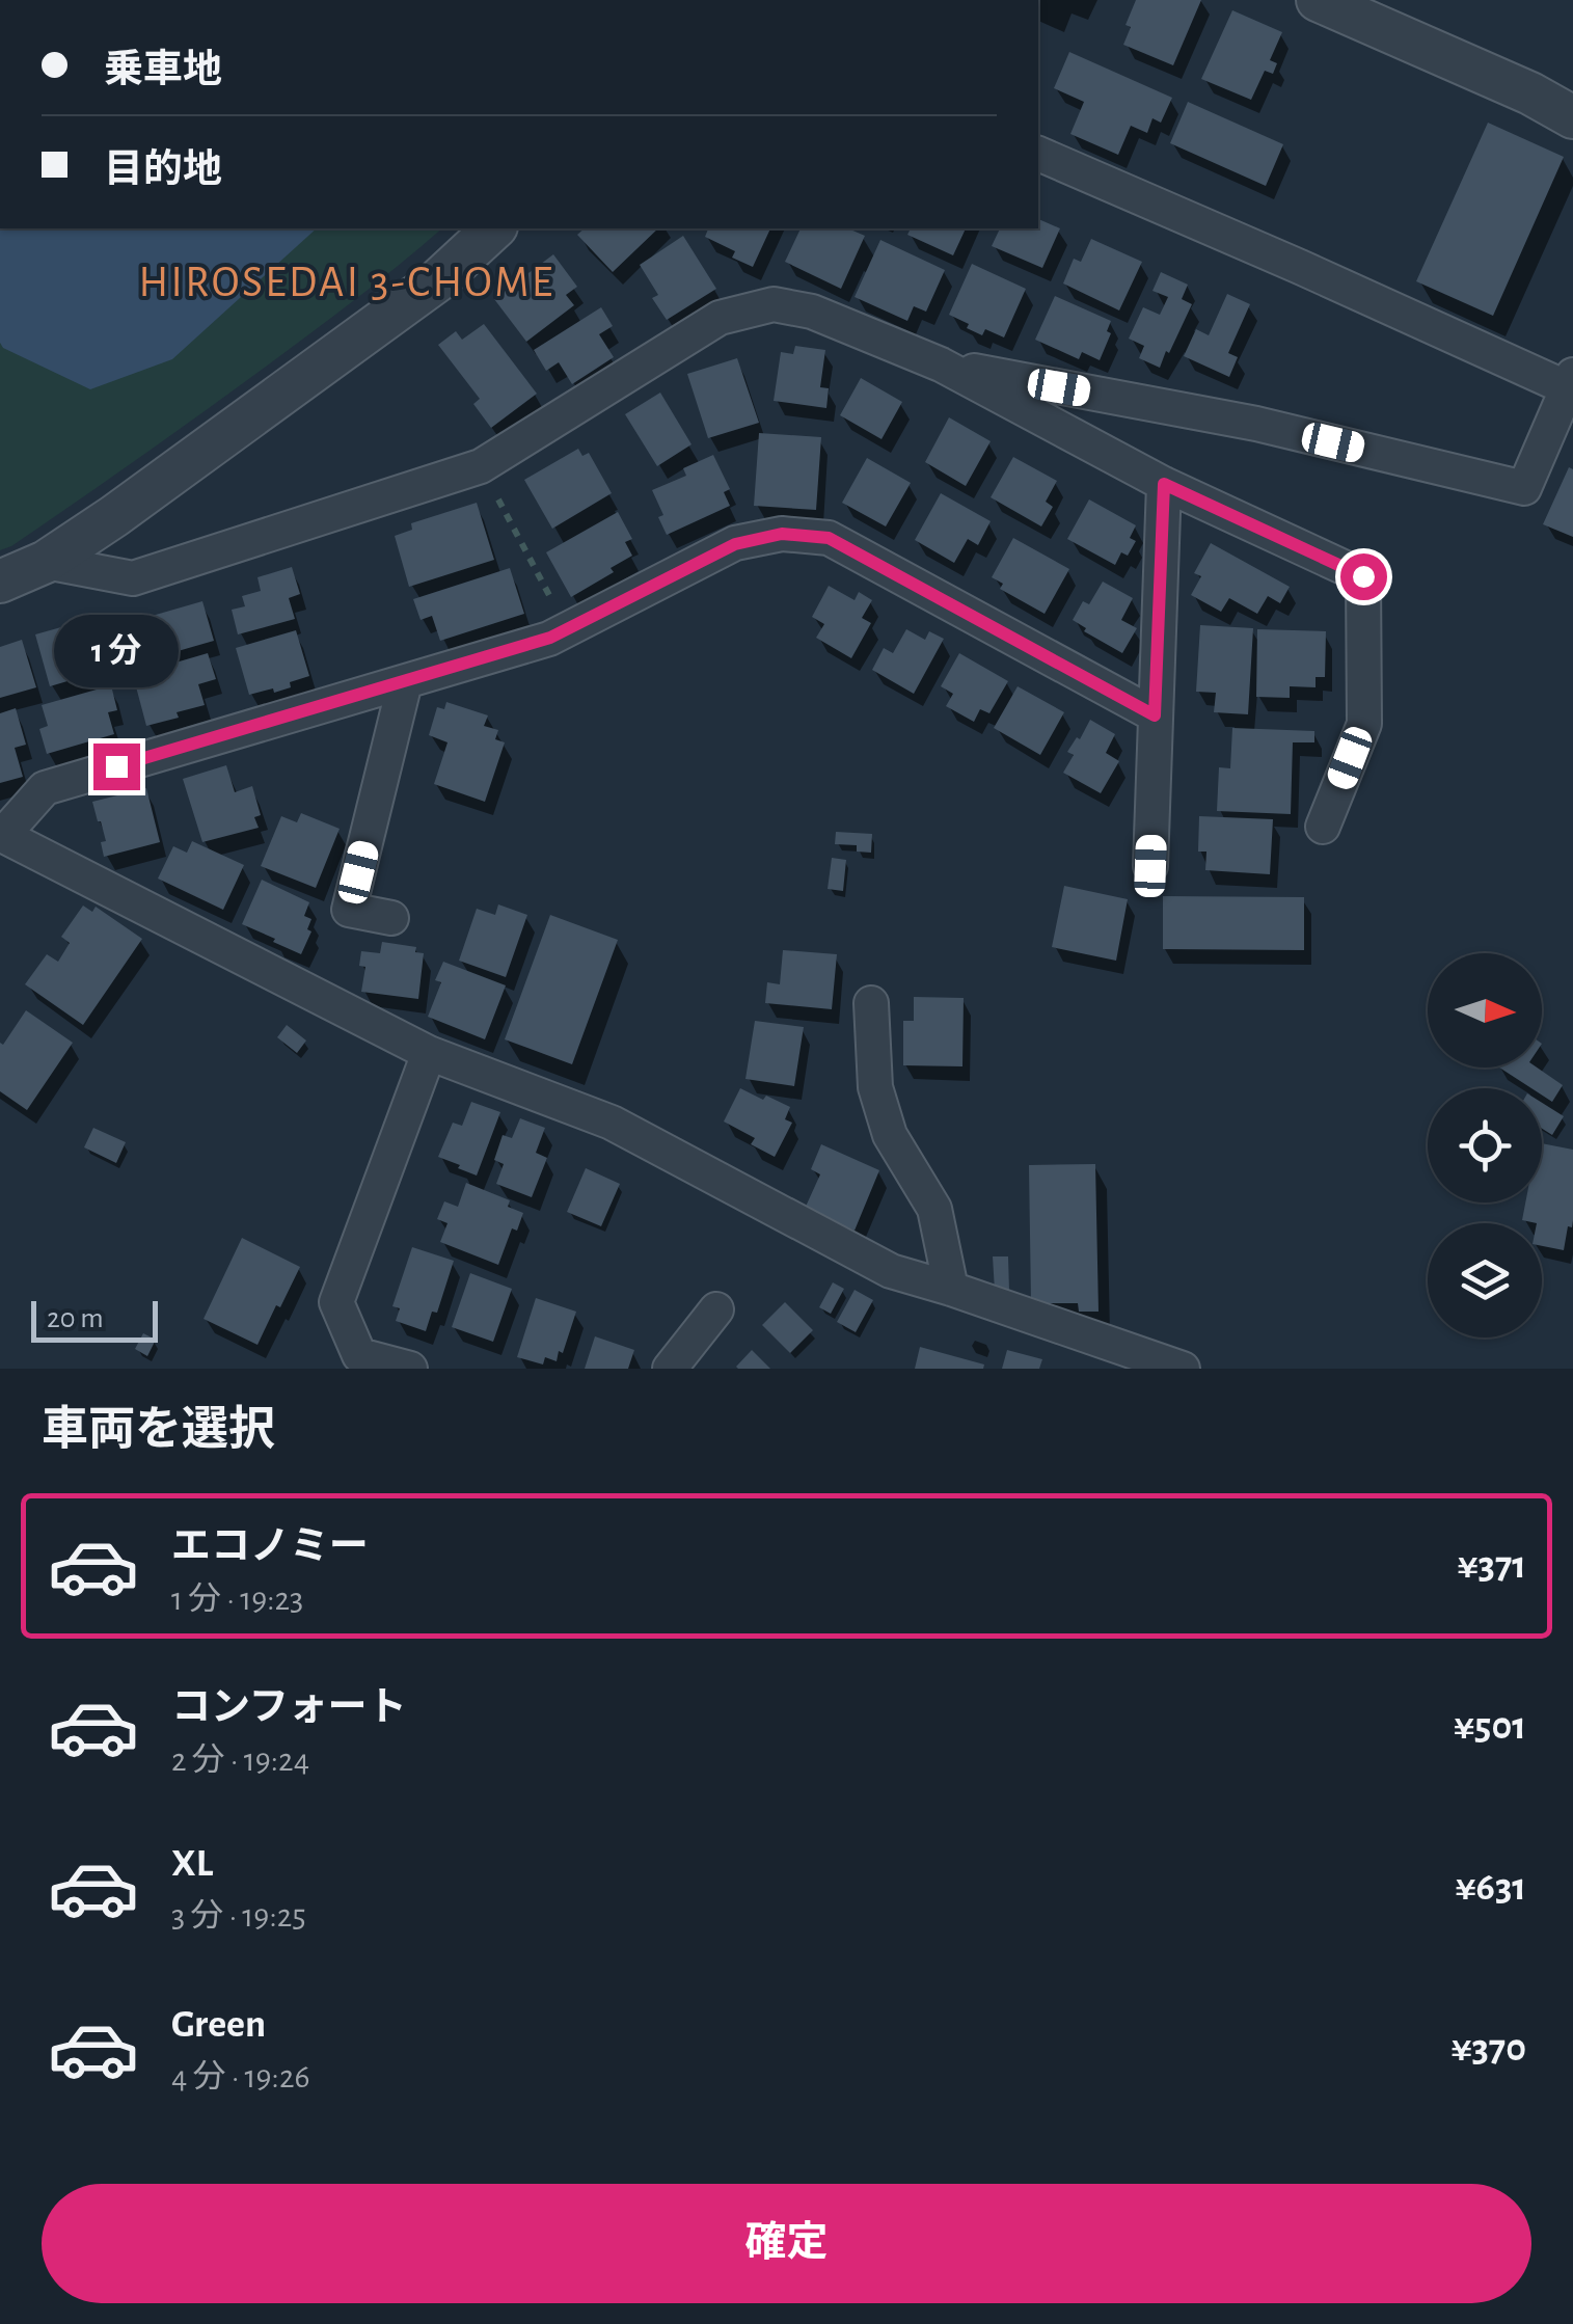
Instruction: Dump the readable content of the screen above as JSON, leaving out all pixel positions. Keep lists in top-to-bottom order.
{
  "districts": ["HIROSEDAI 3-CHOME"],
  "scale_bar": "20 m",
  "north": "right",
  "page": {
    "banner": ["乗車地", "目的地"],
    "bubble": "1 分",
    "scale": "20 m",
    "heading": "車両を選択",
    "list": [
      {
        "name": "エコノミー",
        "note": "1 分 · 19:23",
        "value": "¥371"
      },
      {
        "name": "コンフォート",
        "note": "2 分 · 19:24",
        "value": "¥501"
      },
      {
        "name": "XL",
        "note": "3 分 · 19:25",
        "value": "¥631"
      },
      {
        "name": "Green",
        "note": "4 分 · 19:26",
        "value": "¥370"
      }
    ],
    "buttons": "確定"
  }
}
